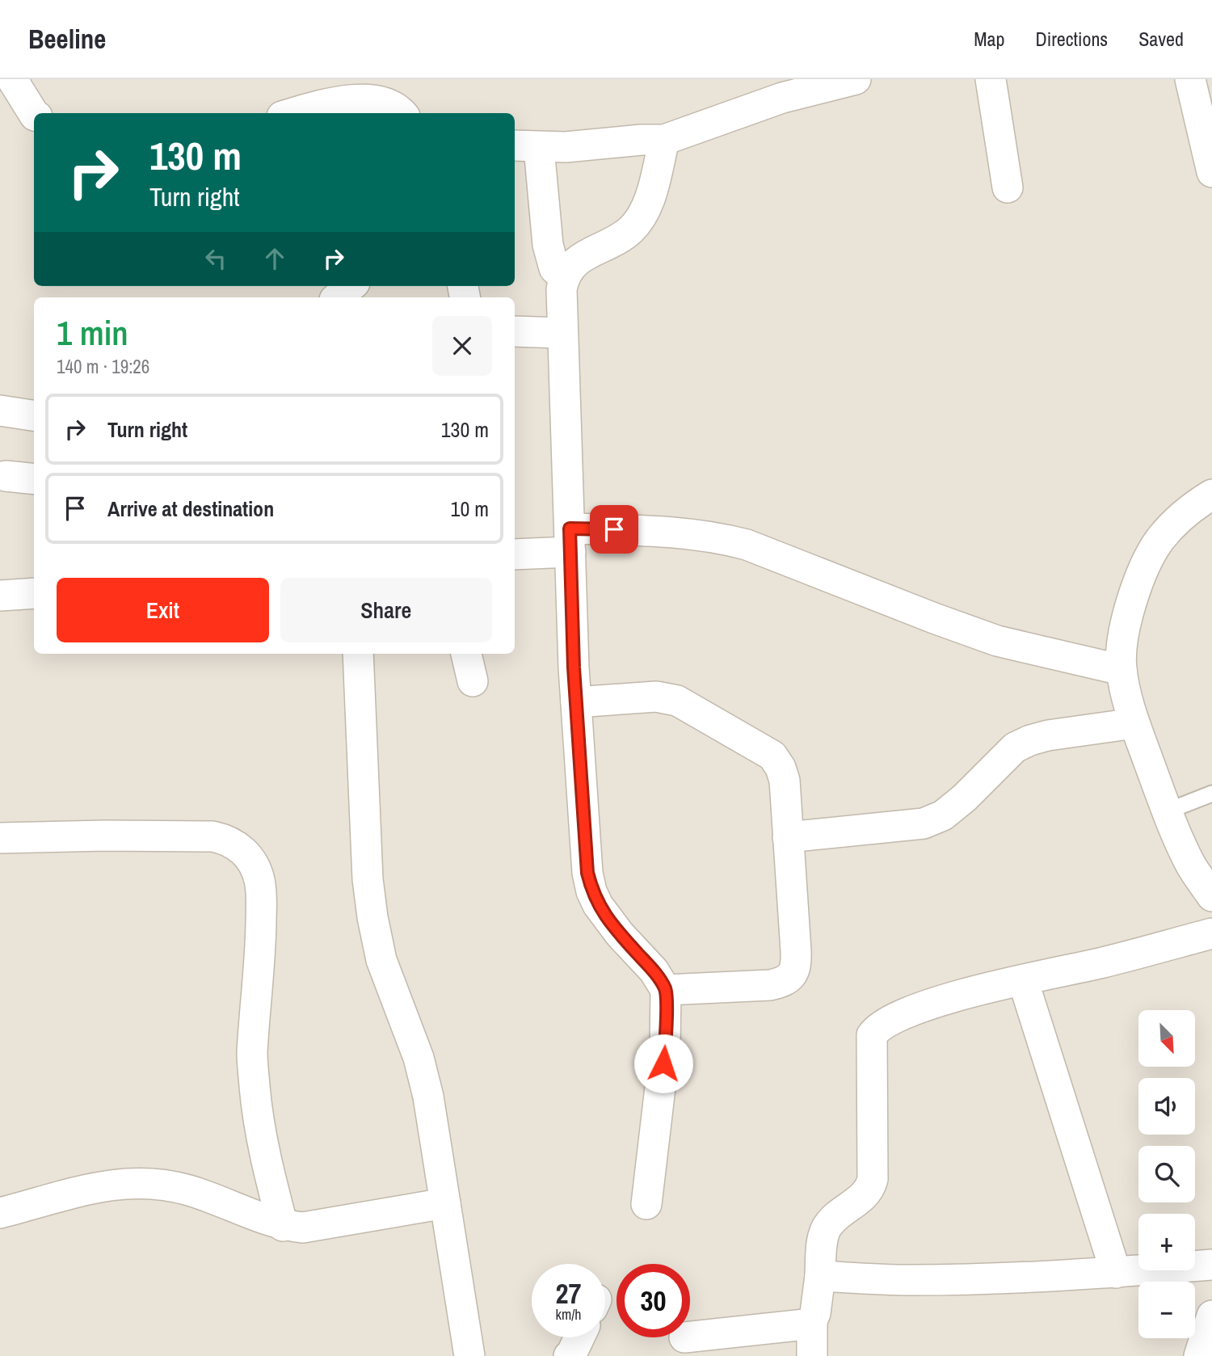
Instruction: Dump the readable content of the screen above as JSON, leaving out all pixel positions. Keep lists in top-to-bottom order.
{
  "north": "bottom right",
  "page": {
    "header": "Beeline",
    "nav": ["Map", "Directions", "Saved"],
    "turn": ["130 m", "Turn right"],
    "heading": ["1 min", "140 m · 19:26"],
    "list": [
      {
        "name": "Turn right",
        "value": "130 m"
      },
      {
        "name": "Arrive at destination",
        "value": "10 m"
      }
    ],
    "buttons": ["Exit", "Share"],
    "map_buttons": ["+", "−"],
    "speed": "27 km/h",
    "limit": "30"
  }
}
